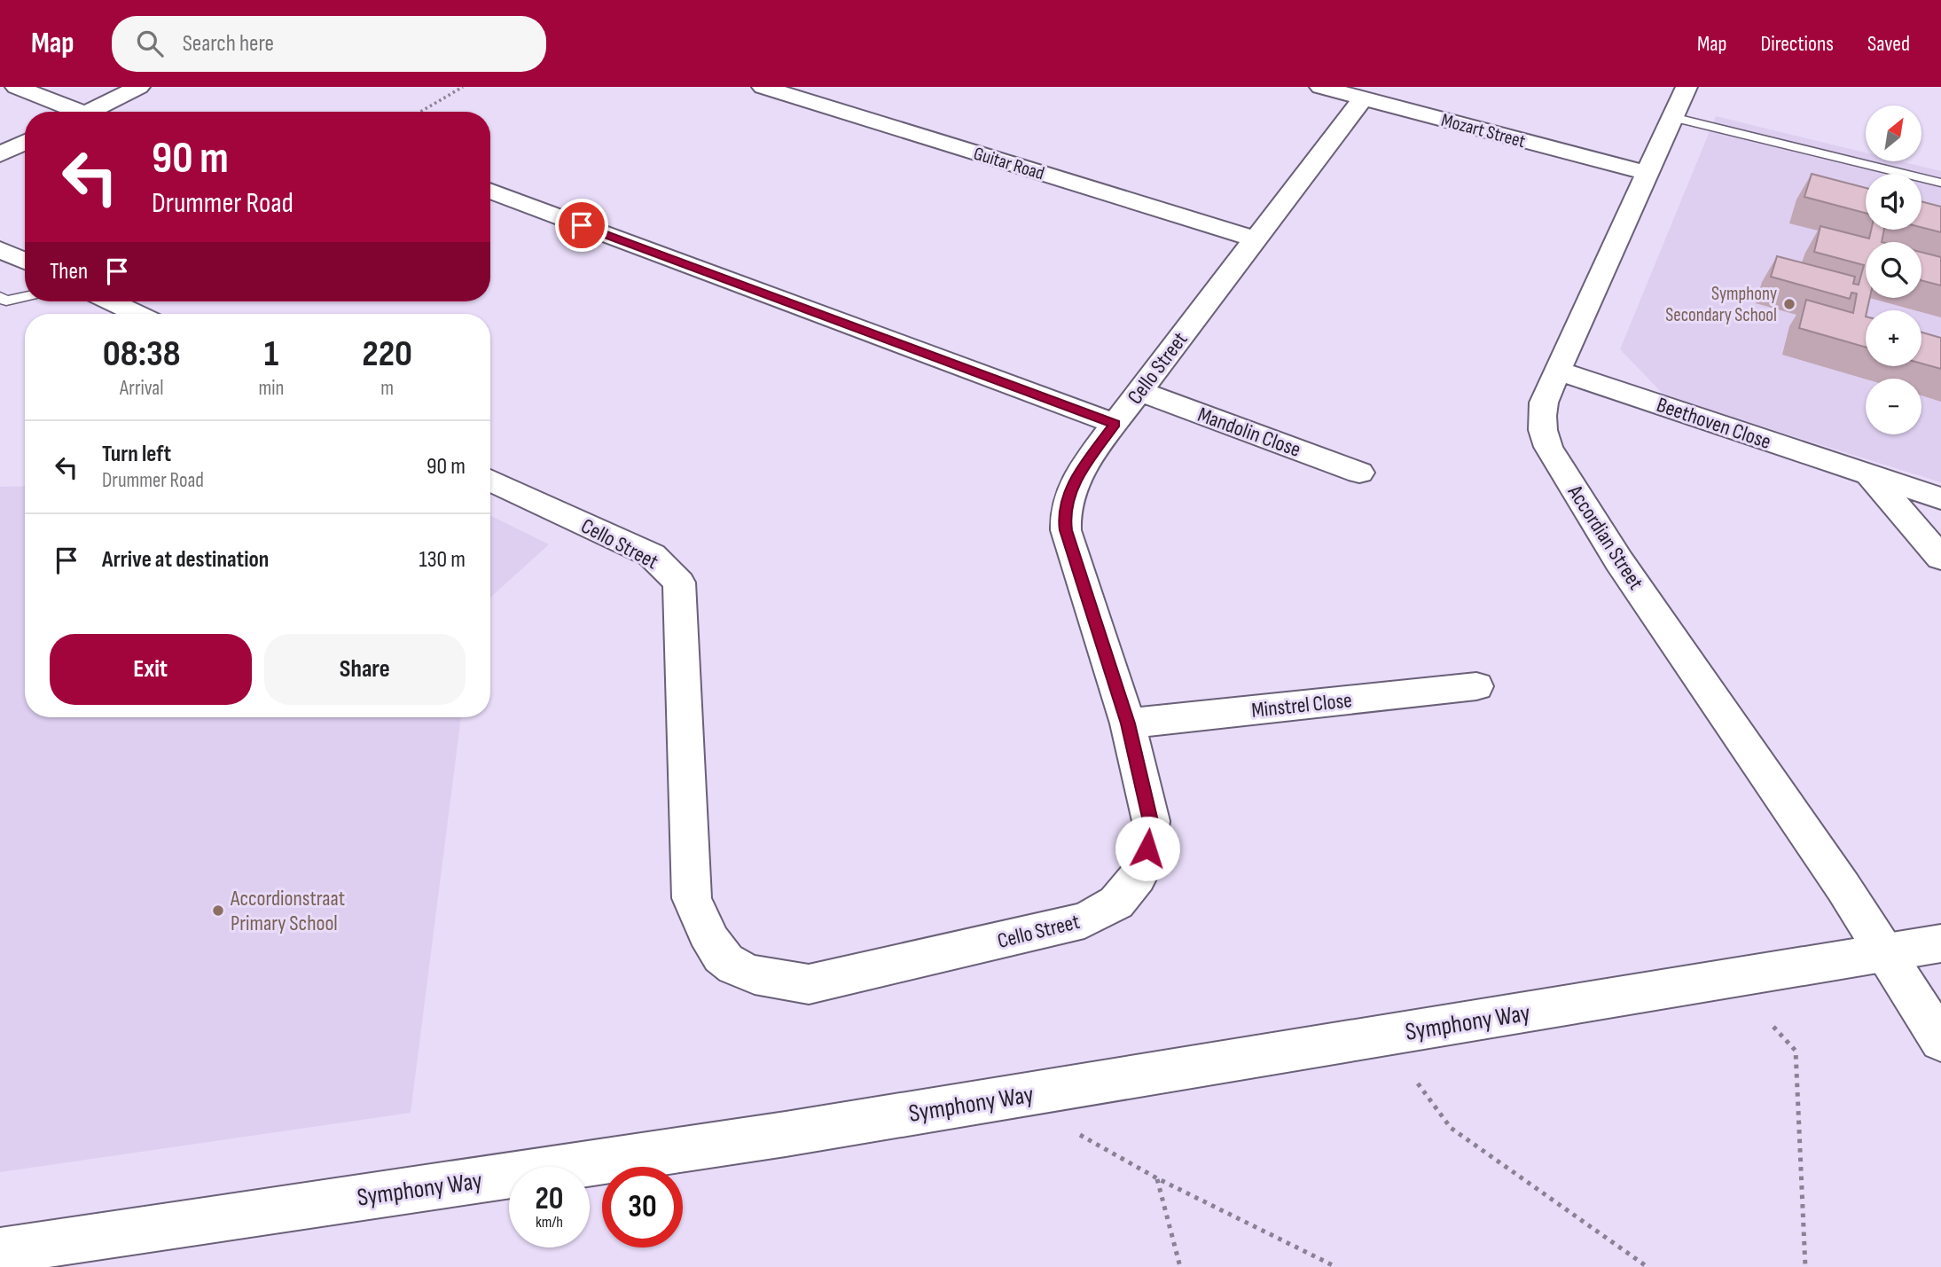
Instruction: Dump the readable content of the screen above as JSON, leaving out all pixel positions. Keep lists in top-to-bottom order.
{
  "streets": {
    "street": [
      "Mozart Street",
      "Guitar Road",
      "Cello Street",
      "Beethoven Close",
      "Mandolin Close",
      "Accordian Street",
      "Minstrel Close",
      "Symphony Way"
    ]
  },
  "crossings": [
    ["Mozart Street", "Cello Street"],
    ["Mozart Street", "Accordian Street"],
    ["Guitar Road", "Cello Street"],
    ["Cello Street", "Mandolin Close"],
    ["Cello Street", "Minstrel Close"],
    ["Beethoven Close", "Accordian Street"],
    ["Accordian Street", "Symphony Way"]
  ],
  "places": ["Symphony Secondary School", "Accordionstraat Primary School"],
  "north": "top right",
  "page": {
    "header": "Map",
    "search": "Search here",
    "nav": ["Map", "Directions", "Saved"],
    "map_buttons": ["+", "−"],
    "turn": ["90 m", "Drummer Road"],
    "then": "Then",
    "eta": [
      "08:38",
      "Arrival",
      "1",
      "min",
      "220",
      "m"
    ],
    "list": [
      {
        "name": "Turn left",
        "note": "Drummer Road",
        "value": "90 m"
      },
      {
        "name": "Arrive at destination",
        "value": "130 m"
      }
    ],
    "buttons": ["Exit", "Share"],
    "speed": "20 km/h",
    "limit": "30"
  }
}
